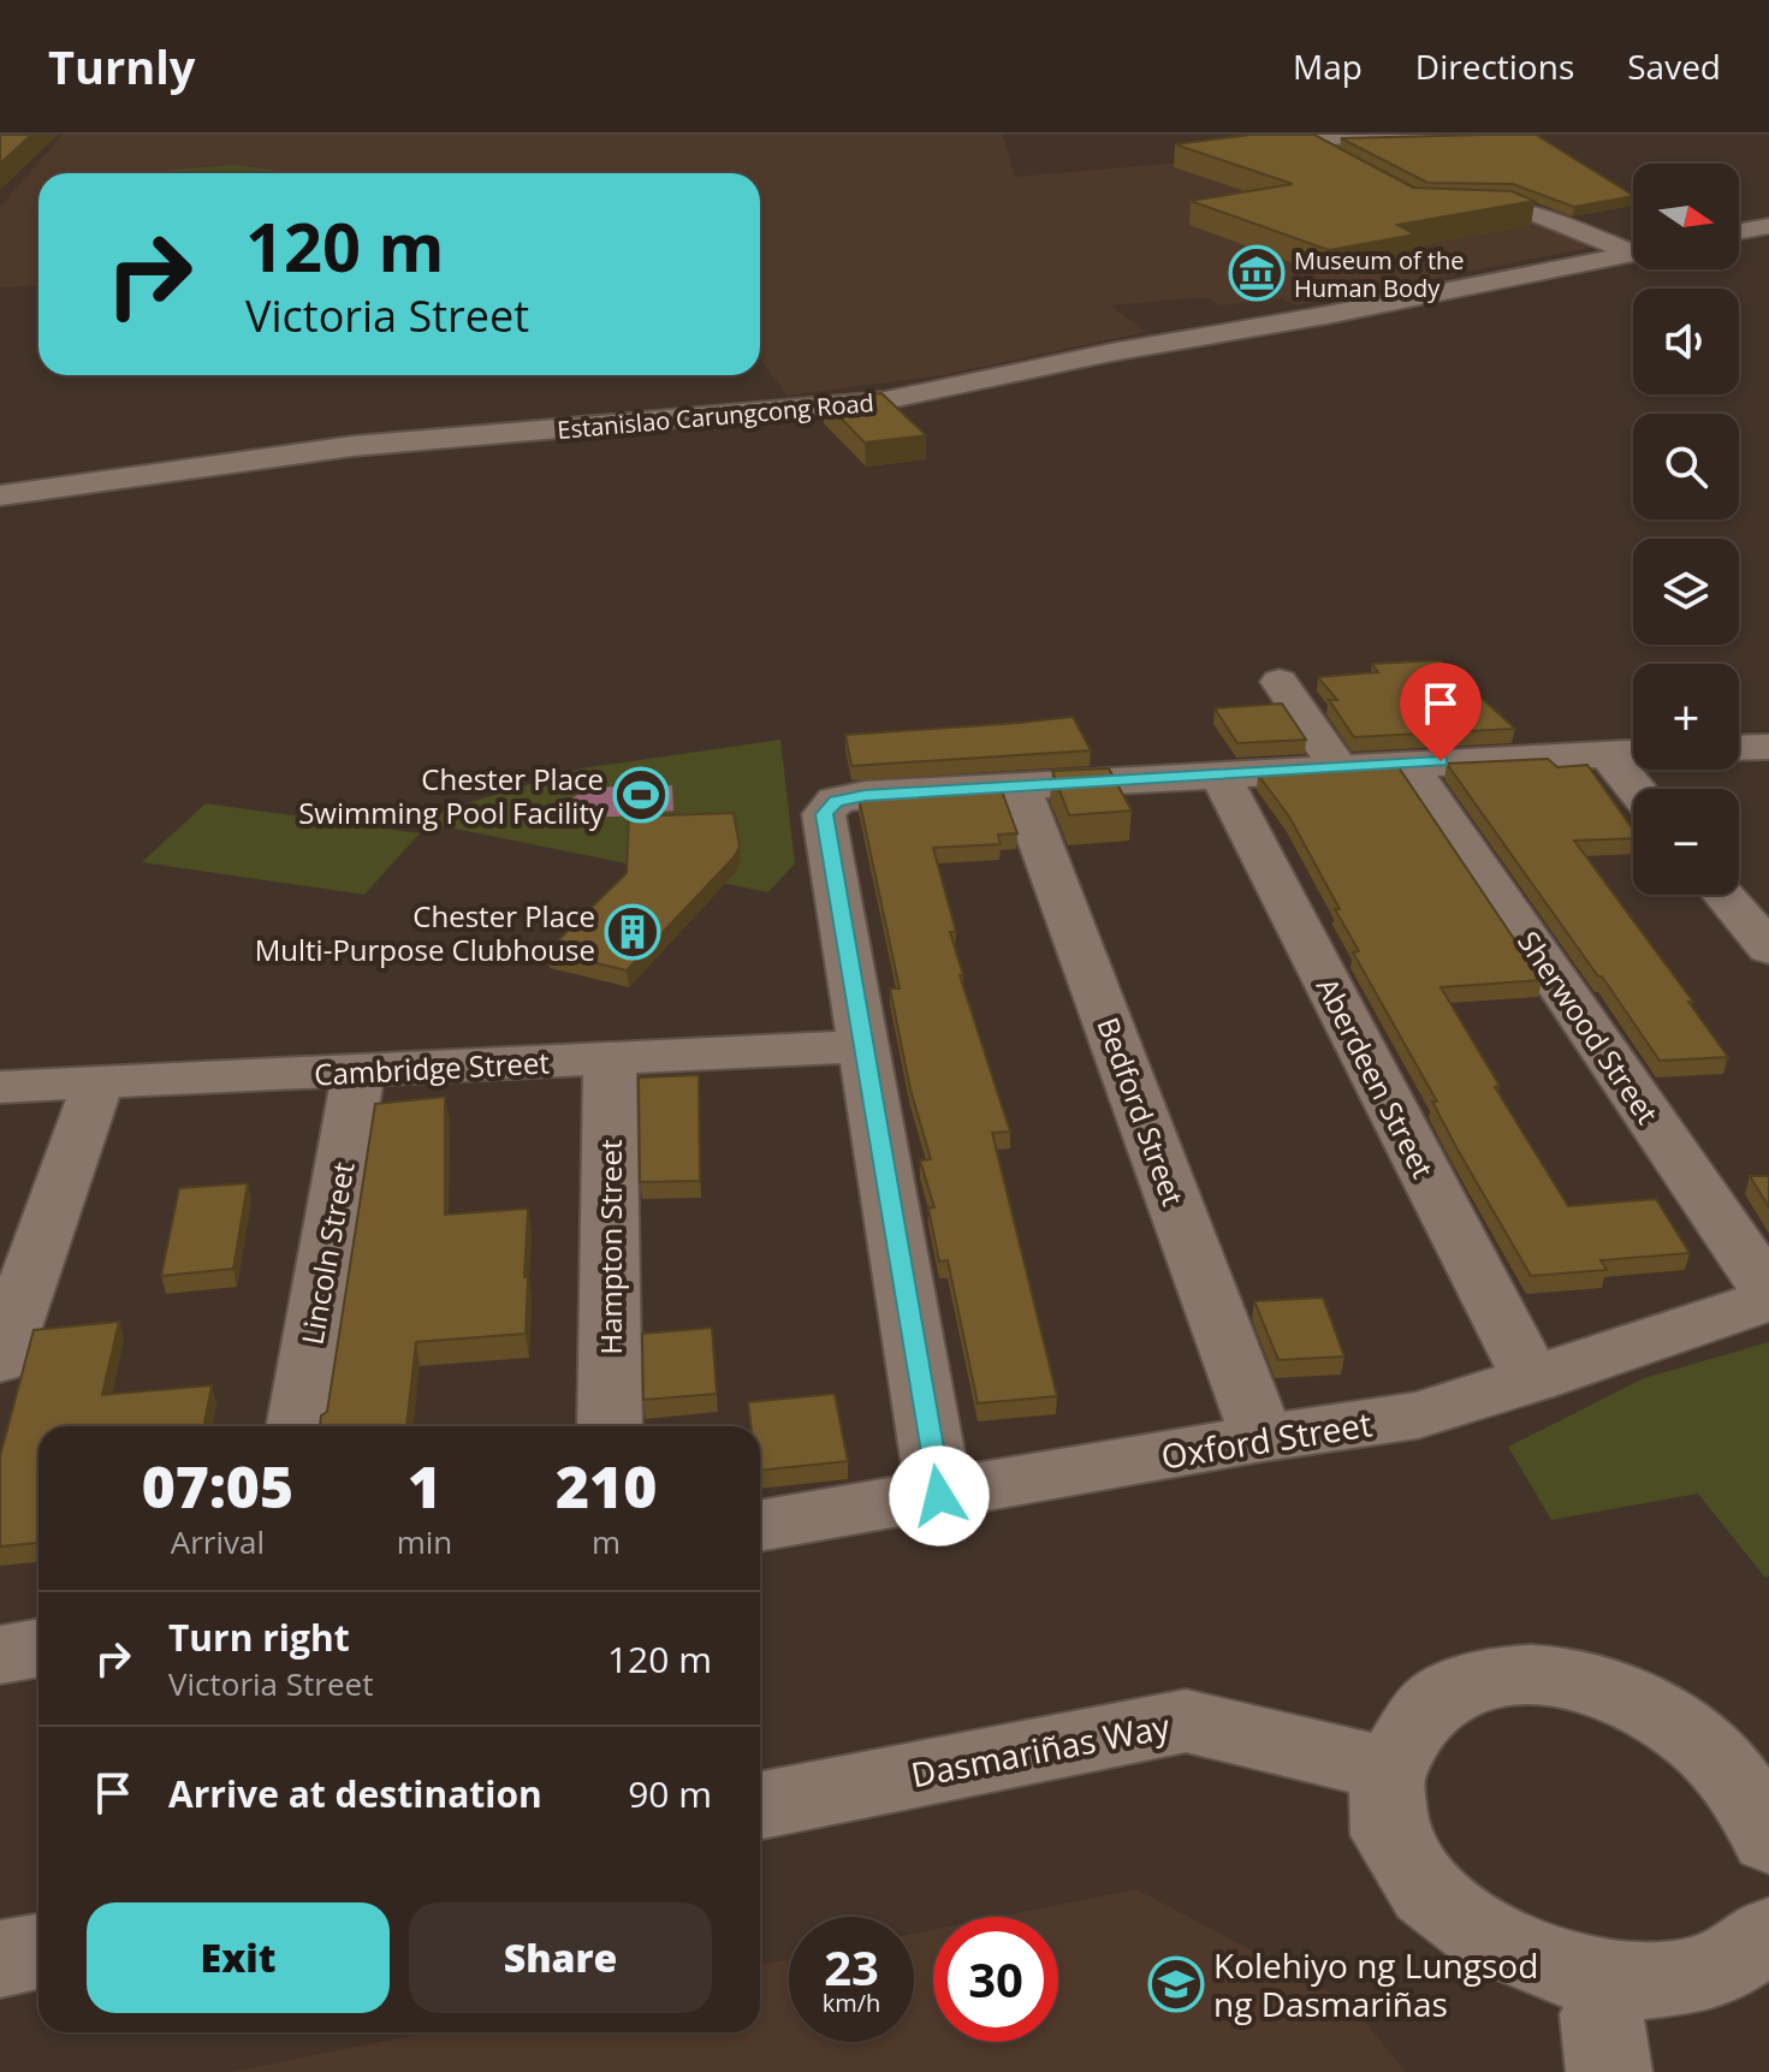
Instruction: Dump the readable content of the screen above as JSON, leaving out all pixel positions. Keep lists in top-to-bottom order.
{
  "streets": {
    "street": [
      "Estanislao Carungcong Road",
      "Sherwood Street",
      "Cambridge Street",
      "Aberdeen Street",
      "Bedford Street",
      "Hampton Street",
      "Lincoln Street",
      "Oxford Street",
      "Dasmariñas Way"
    ]
  },
  "crossings": [
    ["Cambridge Street", "Hampton Street"],
    ["Cambridge Street", "Lincoln Street"],
    ["Aberdeen Street", "Oxford Street"],
    ["Bedford Street", "Oxford Street"]
  ],
  "places": {
    "museum": ["Museum of the Human Body"],
    "sports": ["Chester Place Swimming Pool Facility"],
    "building": ["Chester Place Multi-Purpose Clubhouse"],
    "school or university": ["Kolehiyo ng Lungsod ng Dasmariñas"]
  },
  "north": "right",
  "page": {
    "header": "Turnly",
    "nav": ["Map", "Directions", "Saved"],
    "map_buttons": ["+", "−"],
    "turn": ["120 m", "Victoria Street"],
    "eta": [
      "07:05",
      "Arrival",
      "1",
      "min",
      "210",
      "m"
    ],
    "list": [
      {
        "name": "Turn right",
        "note": "Victoria Street",
        "value": "120 m"
      },
      {
        "name": "Arrive at destination",
        "value": "90 m"
      }
    ],
    "buttons": ["Exit", "Share"],
    "speed": "23 km/h",
    "limit": "30"
  }
}
